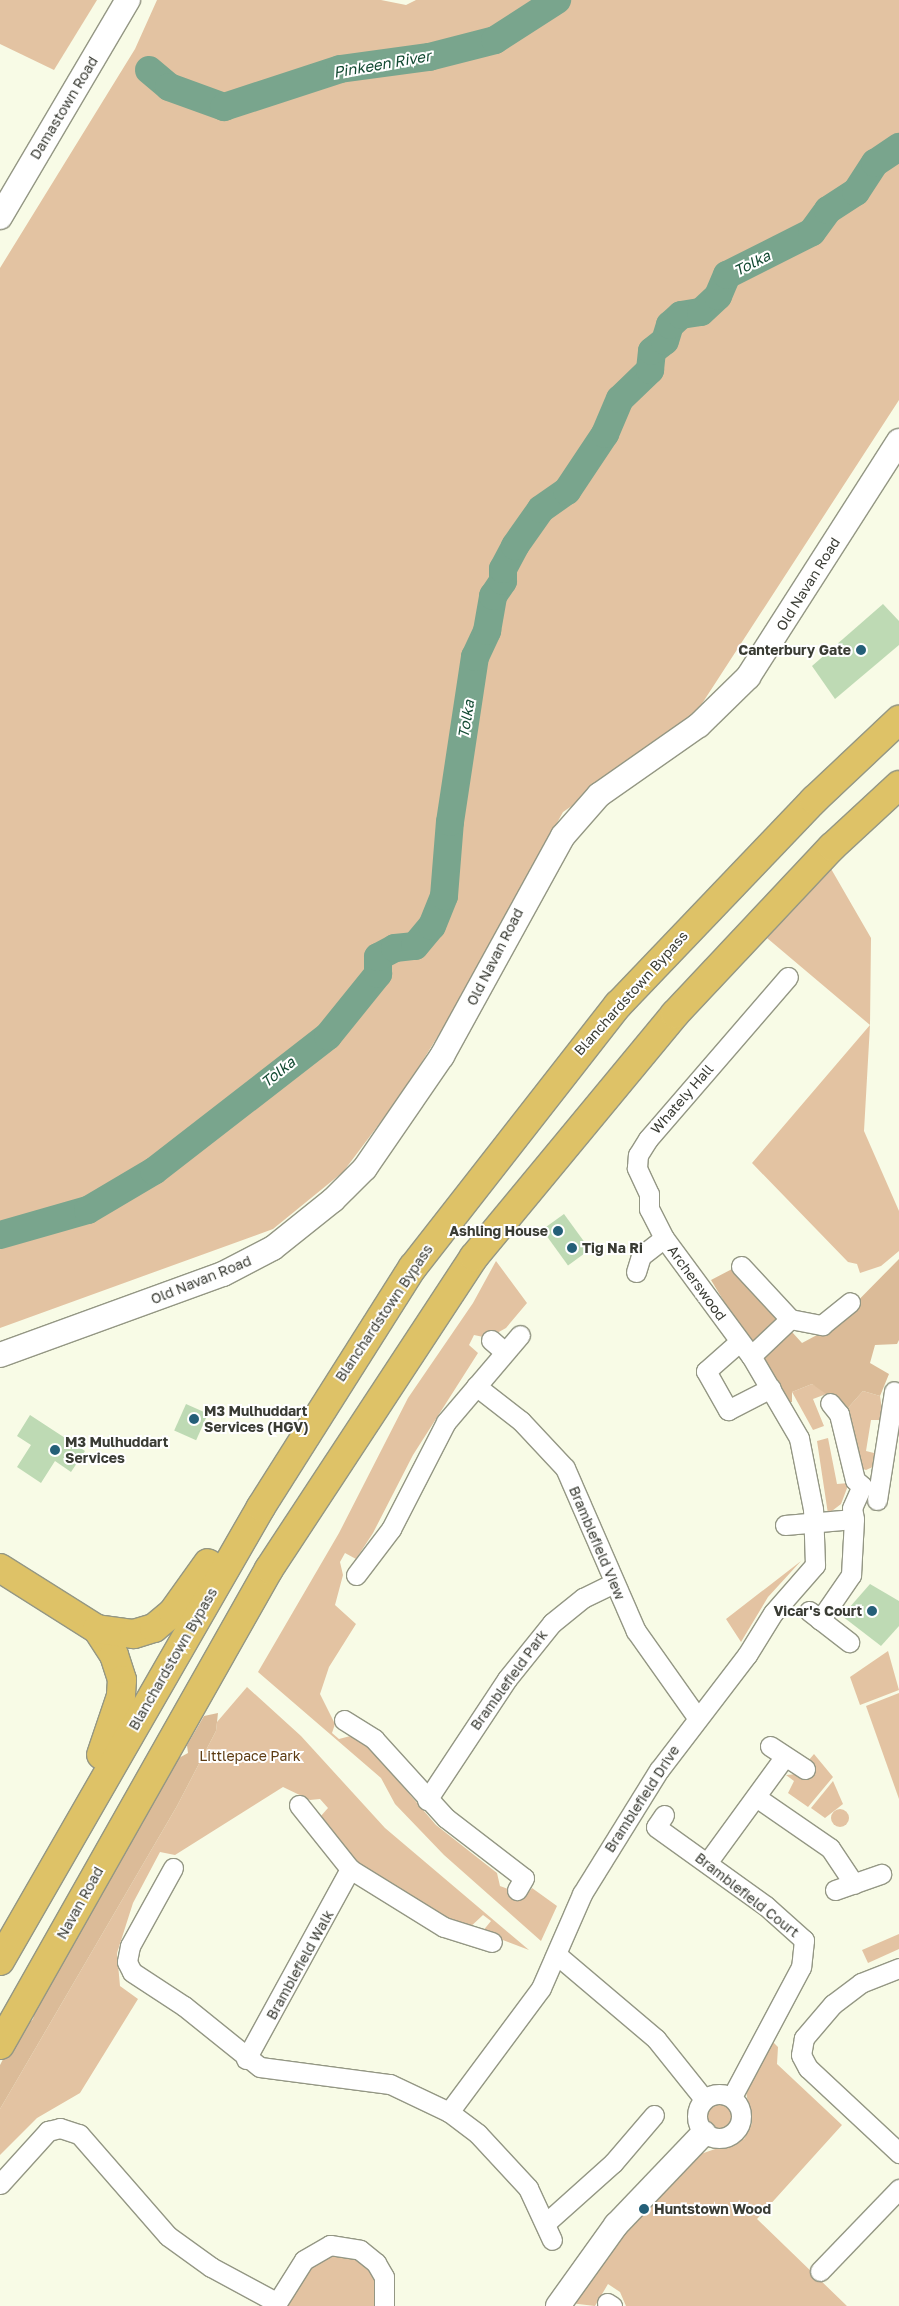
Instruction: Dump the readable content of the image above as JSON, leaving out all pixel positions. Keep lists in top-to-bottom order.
{
  "streets": {
    "highway": ["Blanchardstown Bypass", "Navan Road"],
    "street": [
      "Damastown Road",
      "Old Navan Road",
      "Whately Hall",
      "Archerswood",
      "Bramblefield View",
      "Bramblefield Park",
      "Bramblefield Drive",
      "Bramblefield Court",
      "Bramblefield Walk"
    ]
  },
  "crossings": [
    ["Whately Hall", "Archerswood"],
    ["Archerswood", "Bramblefield Drive"],
    ["Bramblefield View", "Bramblefield Park"],
    ["Bramblefield View", "Bramblefield Drive"]
  ],
  "water": ["Pinkeen River", "Tolka"],
  "parks": ["Littlepace Park"],
  "places": [
    "Canterbury Gate",
    "Ashling House",
    "Tig Na Ri",
    "M3 Mulhuddart Services (HGV)",
    "M3 Mulhuddart Services",
    "Vicar's Court",
    "Huntstown Wood"
  ]
}
